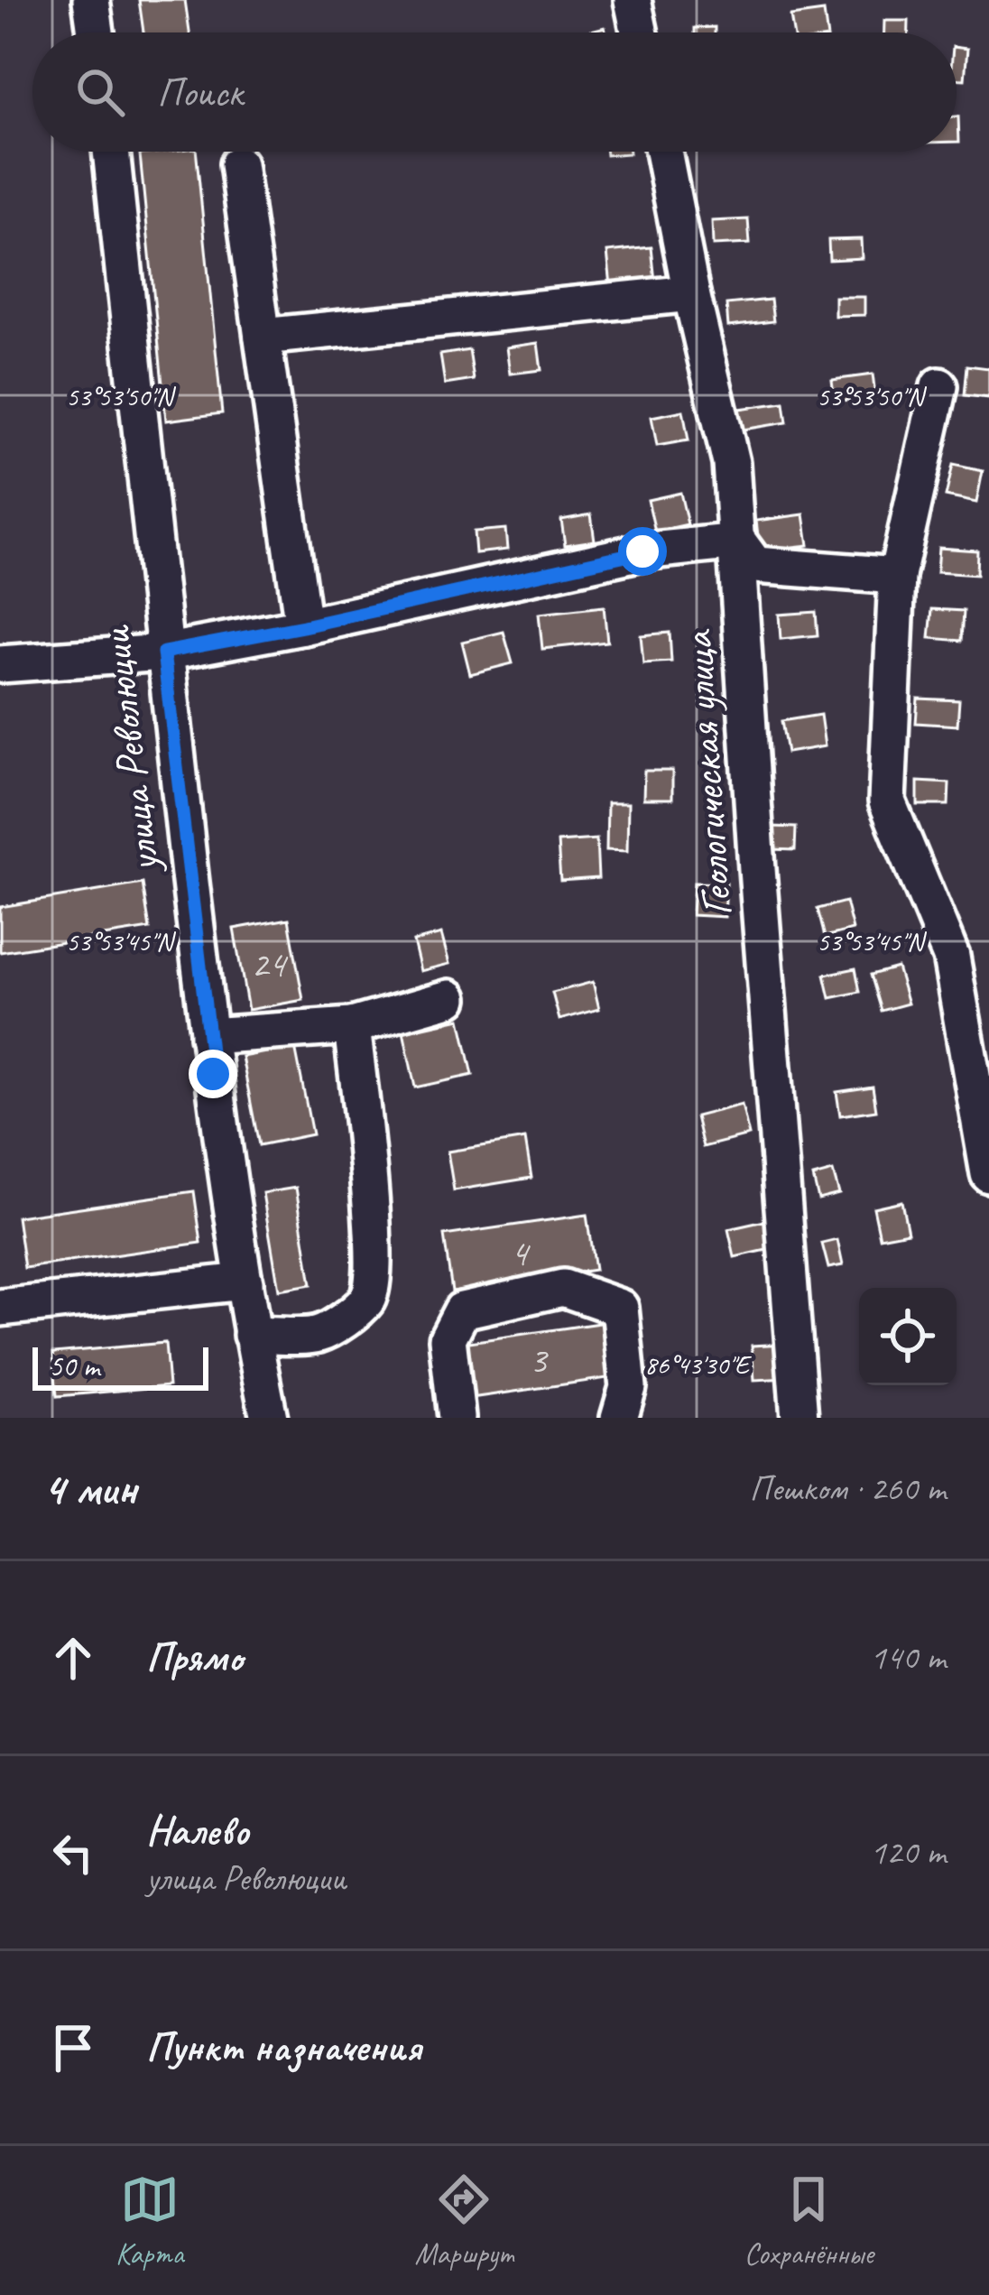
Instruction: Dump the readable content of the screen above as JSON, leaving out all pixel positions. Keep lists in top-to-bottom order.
{
  "streets": {
    "street": ["улица Революции", "Геологическая улица"]
  },
  "house_numbers": ["24", "4", "3"],
  "scale_bar": "50 m",
  "page": {
    "search": "Поиск",
    "scale": "50 m",
    "heading": ["4 мин", "Пешком · 260 m"],
    "list": [
      ["Прямо", "140 m"],
      ["Налево", "улица Революции", "120 m"],
      "Пункт назначения"
    ],
    "nav": ["Карта", "Маршрут", "Сохранённые"]
  },
  "coordinates": ["53°53'50\"N", "53°53'45\"N", "86°43'30\"E"]
}
